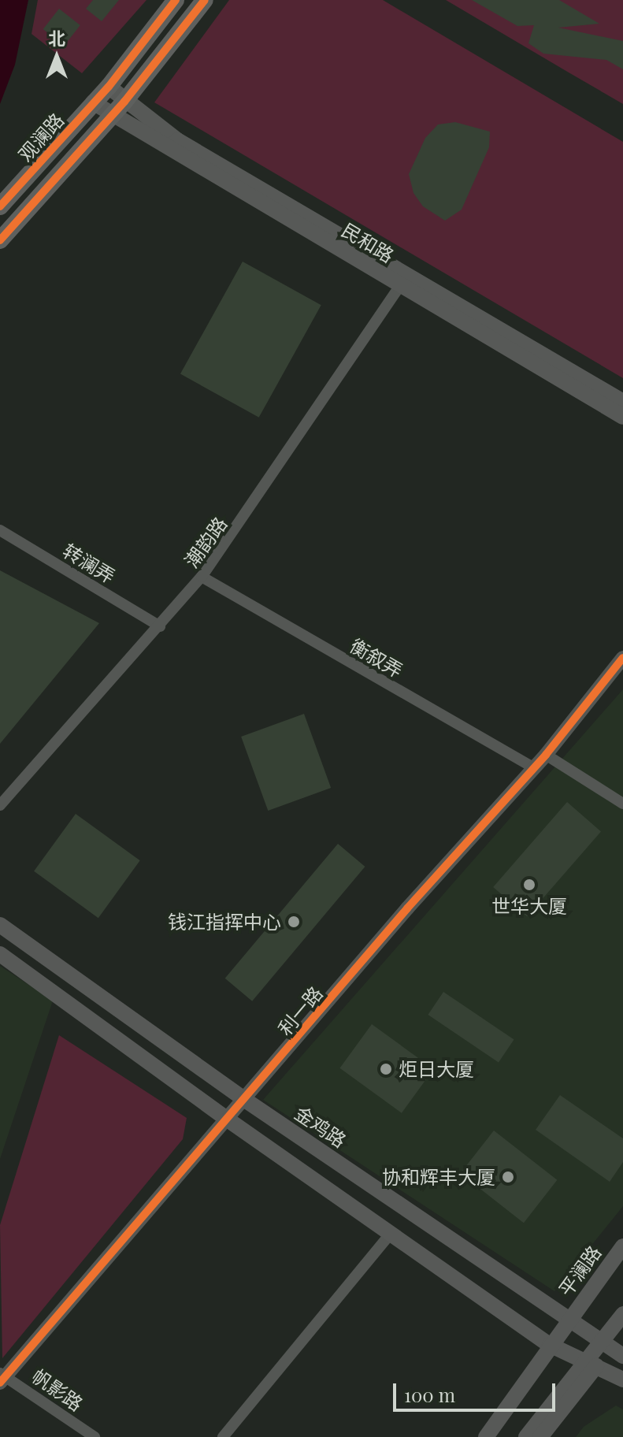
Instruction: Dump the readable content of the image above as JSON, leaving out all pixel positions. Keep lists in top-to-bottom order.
{
  "streets": {
    "main road": [
      "观澜路",
      "民和路",
      "金鸡路",
      "平澜路"
    ],
    "street": [
      "潮韵路",
      "转澜弄",
      "衡叙弄",
      "利一路",
      "帆影路"
    ]
  },
  "crossings": [
    ["观澜路", "民和路"],
    ["民和路", "潮韵路"],
    ["潮韵路", "转澜弄"],
    ["潮韵路", "衡叙弄"],
    ["衡叙弄", "利一路"],
    ["利一路", "金鸡路"],
    ["利一路", "帆影路"],
    ["金鸡路", "平澜路"]
  ],
  "places": [
    "世华大厦",
    "钱江指挥中心",
    "炬日大厦",
    "协和辉丰大厦"
  ],
  "scale_bar": "100 m",
  "north": "top"
}
